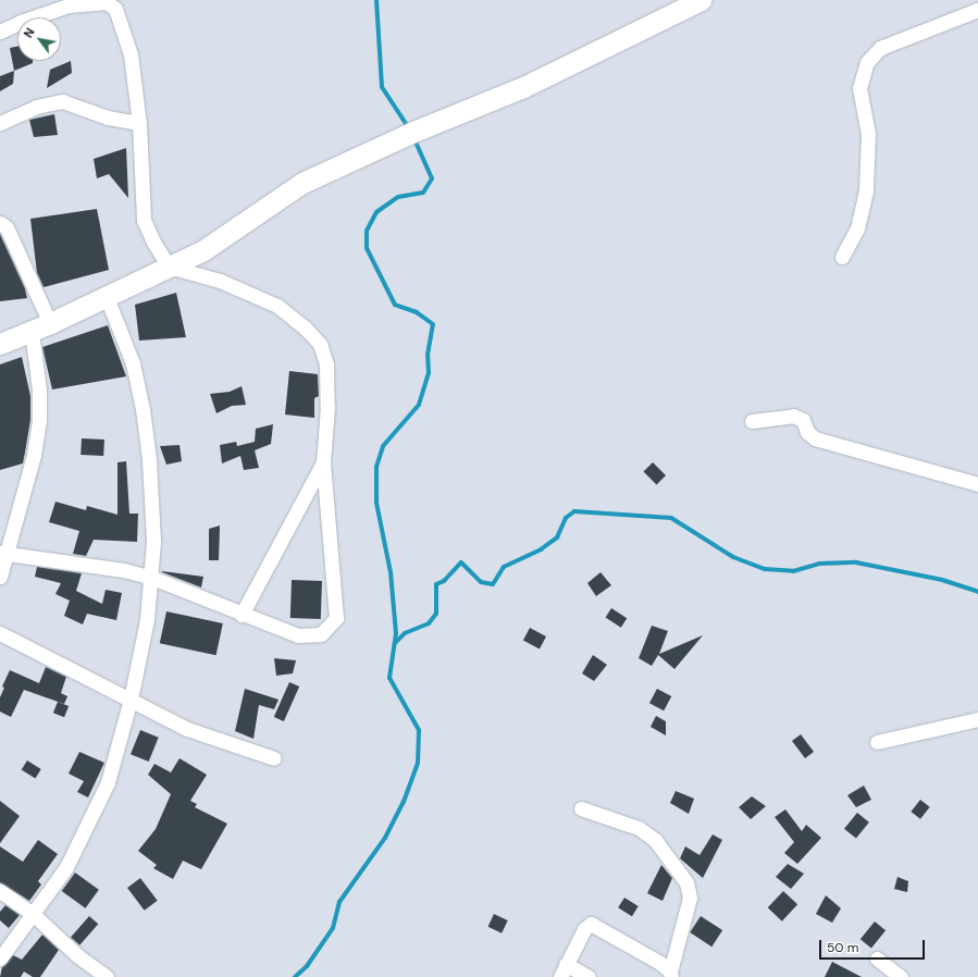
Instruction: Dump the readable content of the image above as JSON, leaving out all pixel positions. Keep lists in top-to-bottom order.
{
  "scale_bar": "50 m",
  "north": "top left"
}
